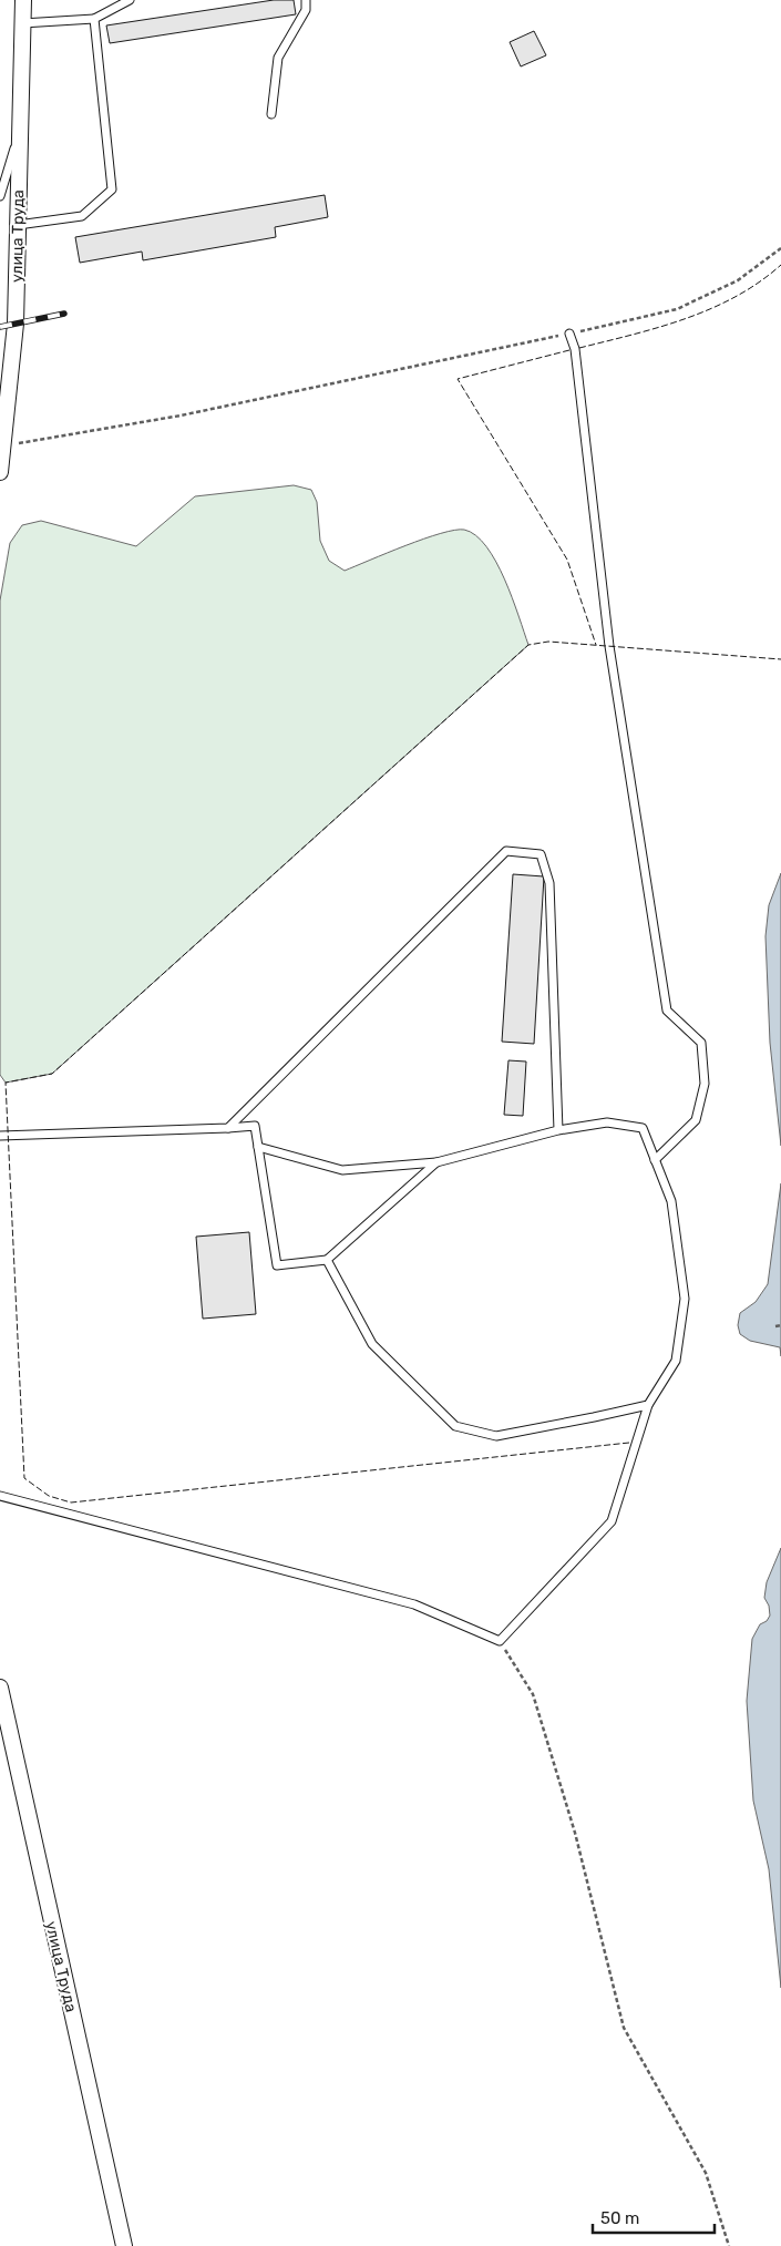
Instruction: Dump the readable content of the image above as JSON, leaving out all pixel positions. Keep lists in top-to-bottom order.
{
  "streets": {
    "street": ["улица Труда"]
  },
  "scale_bar": "50 m"
}
